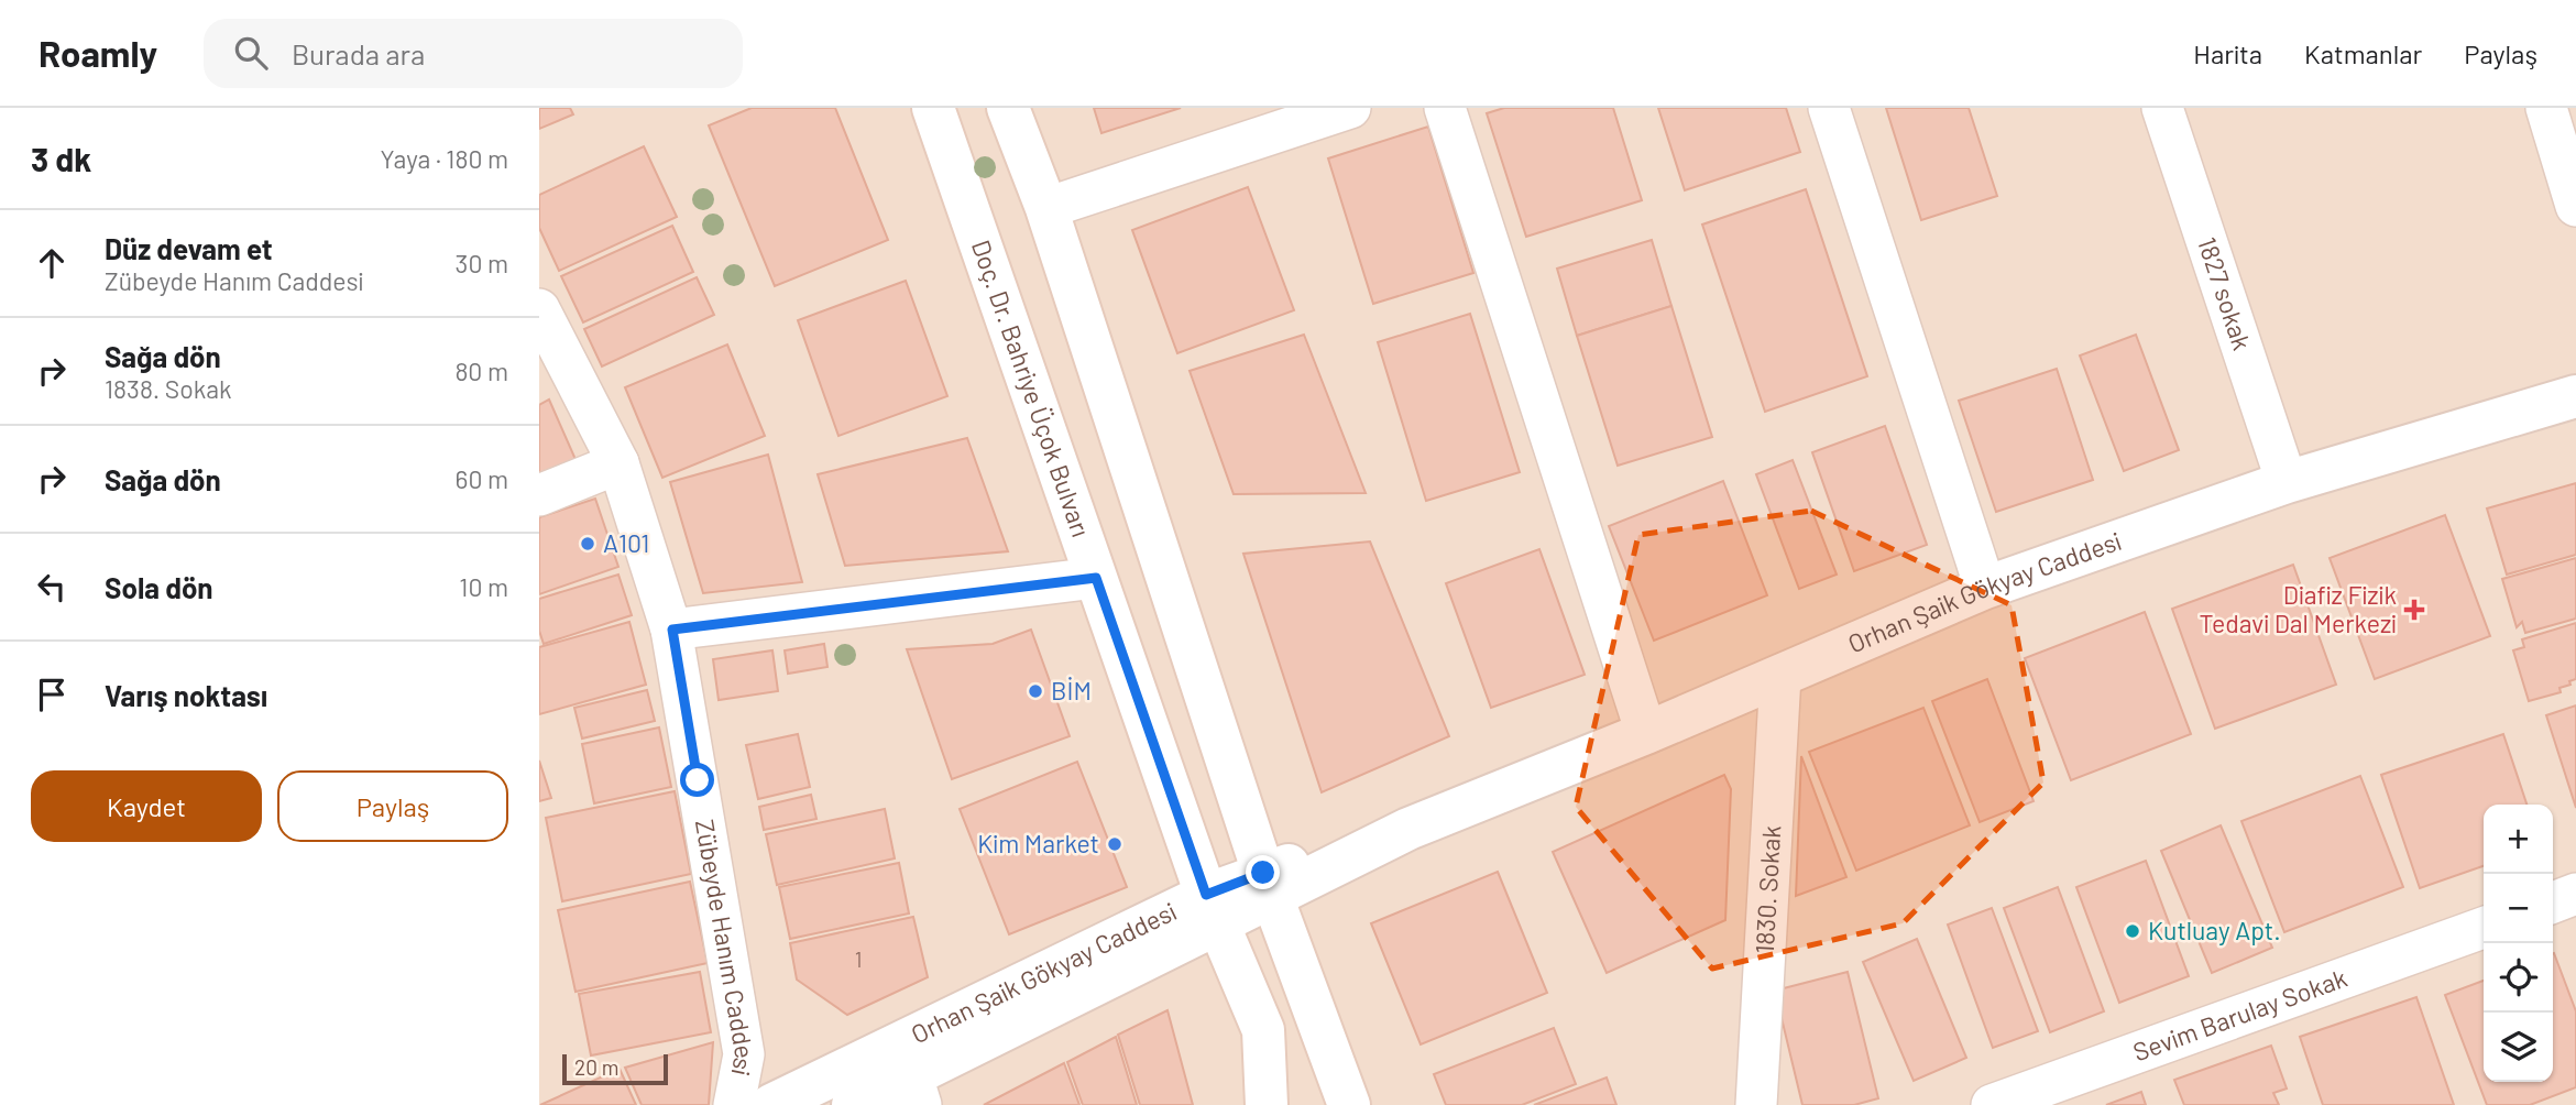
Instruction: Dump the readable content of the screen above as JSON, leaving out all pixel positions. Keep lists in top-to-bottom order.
{
  "streets": {
    "street": [
      "1827 sokak",
      "Doç. Dr. Bahriye Üçok Bulvarı",
      "Orhan Şaik Gökyay Caddesi",
      "1830. Sokak",
      "Zübeyde Hanım Caddesi",
      "Sevim Barulay Sokak"
    ]
  },
  "crossings": [
    ["1827 sokak", "Orhan Şaik Gökyay Caddesi"],
    ["Doç. Dr. Bahriye Üçok Bulvarı", "Orhan Şaik Gökyay Caddesi"],
    ["Orhan Şaik Gökyay Caddesi", "1830. Sokak"]
  ],
  "places": {
    "other": [
      "A101",
      "BİM",
      "Kim Market",
      "Kutluay Apt."
    ],
    "health": ["Diafiz Fizik Tedavi Dal Merkezi"]
  },
  "house_numbers": ["1"],
  "scale_bar": "20 m",
  "page": {
    "header": "Roamly",
    "search": "Burada ara",
    "nav": ["Harita", "Katmanlar", "Paylaş"],
    "heading": ["3 dk", "Yaya · 180 m"],
    "list": [
      ["Düz devam et", "Zübeyde Hanım Caddesi", "30 m"],
      ["Sağa dön", "1838. Sokak", "80 m"],
      ["Sağa dön", "60 m"],
      ["Sola dön", "10 m"],
      "Varış noktası"
    ],
    "buttons": ["Kaydet", "Paylaş"],
    "map_buttons": ["+", "−"],
    "scale": "20 m"
  }
}
